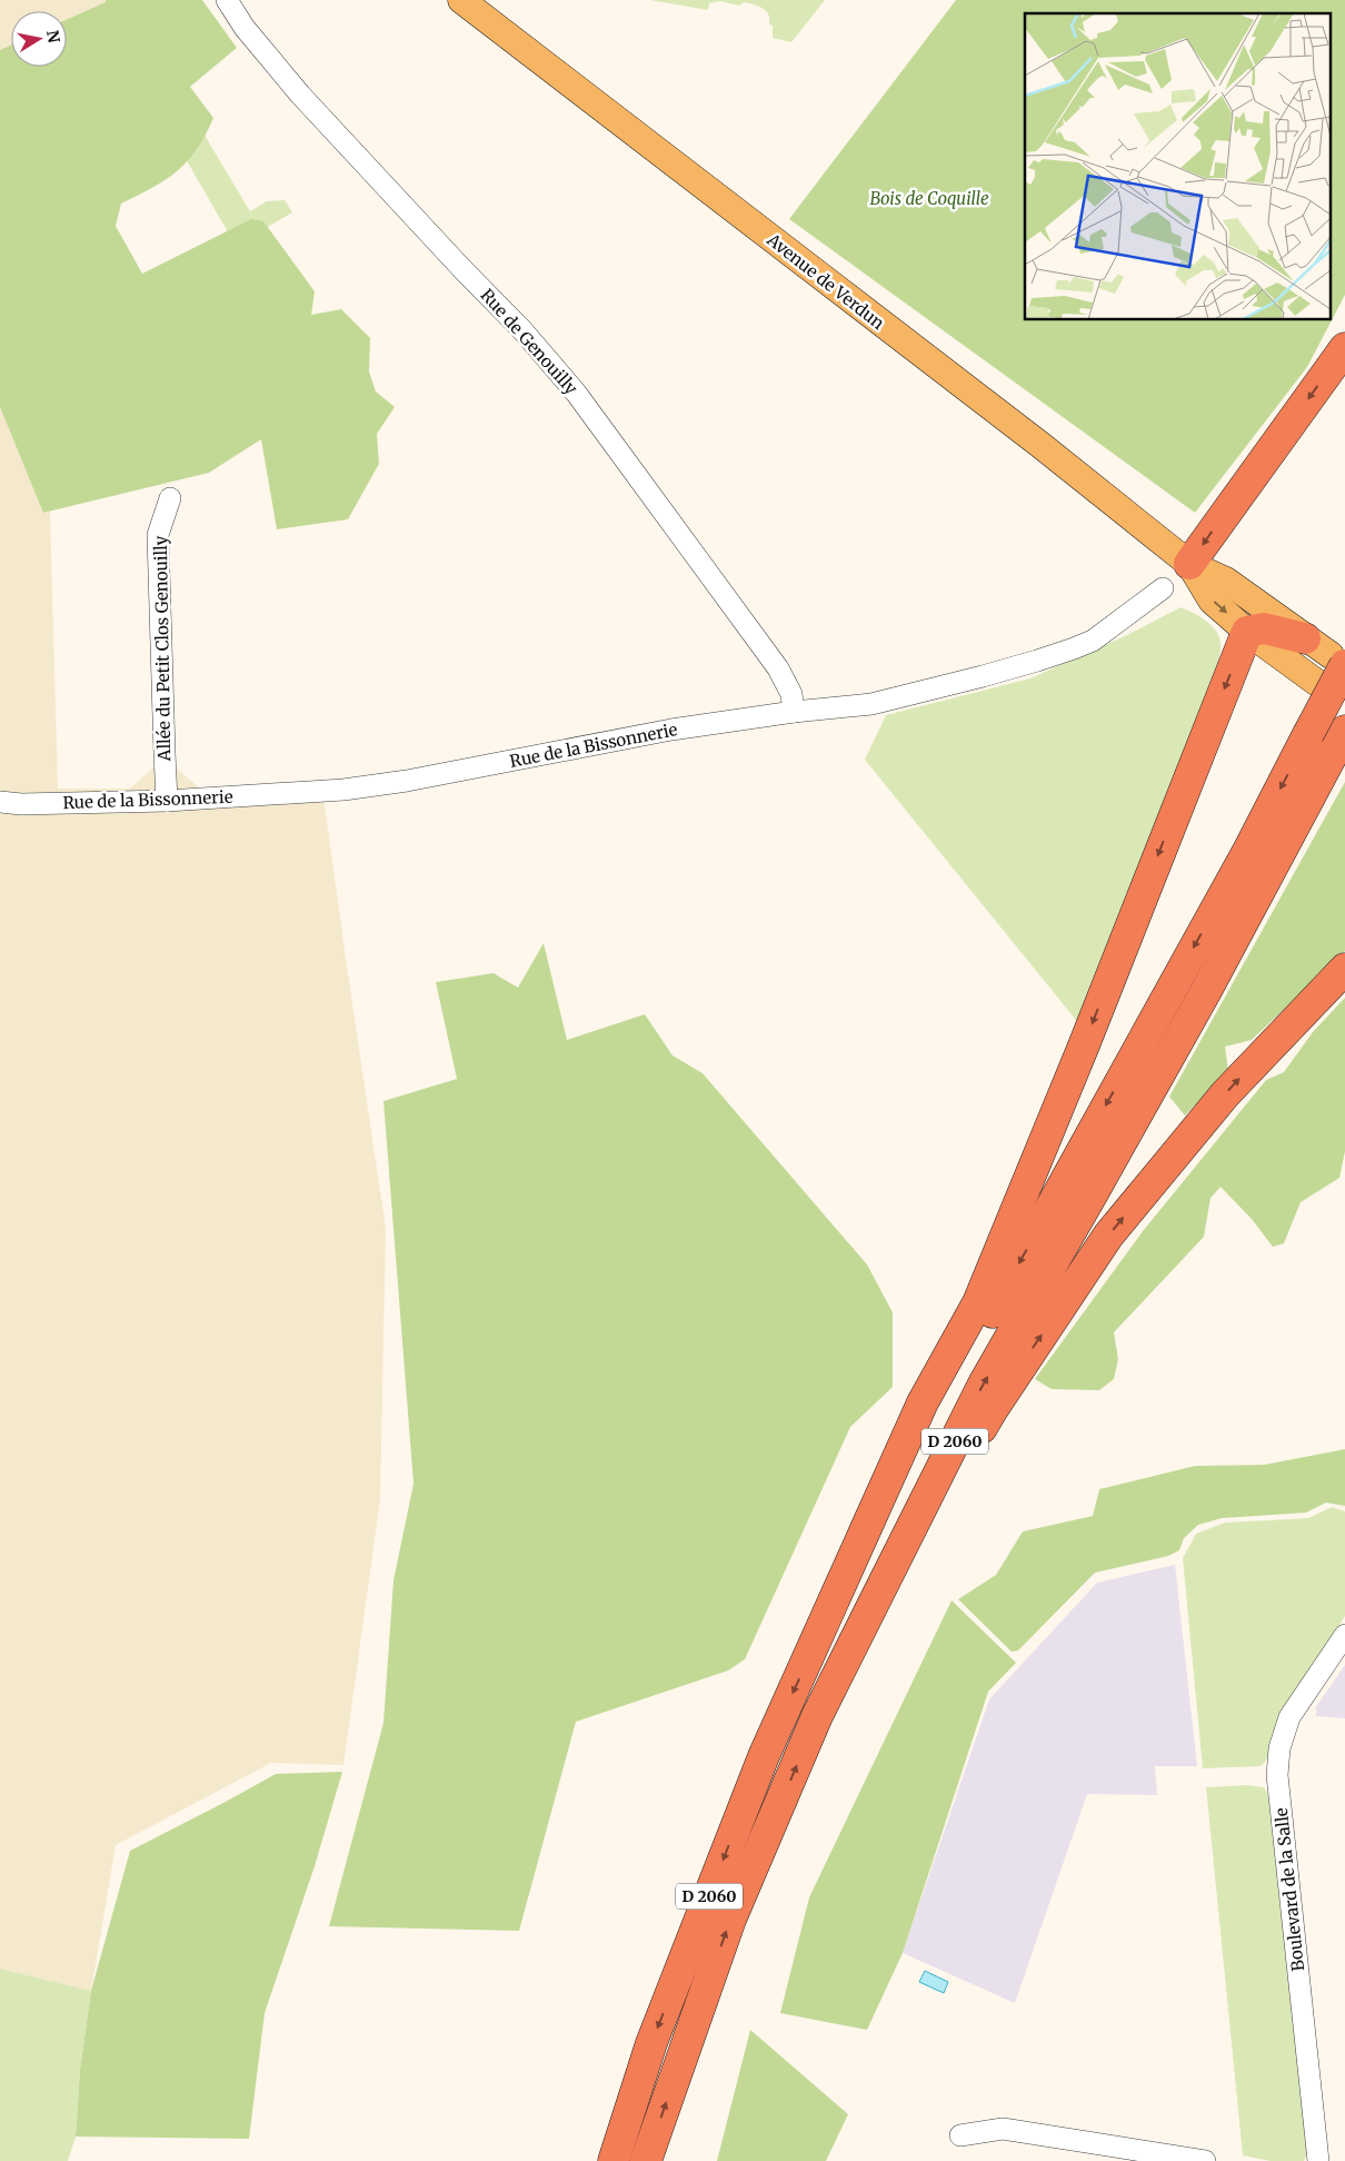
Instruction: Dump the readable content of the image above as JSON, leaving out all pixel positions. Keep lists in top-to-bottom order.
{
  "streets": {
    "highway": ["D 2060"],
    "main road": ["Avenue de Verdun"],
    "street": [
      "Rue de Genouilly",
      "Allée du Petit Clos Genouilly",
      "Rue de la Bissonnerie",
      "Boulevard de la Salle"
    ]
  },
  "crossings": [
    ["Avenue de Verdun", "D 2060"],
    ["Rue de Genouilly", "Rue de la Bissonnerie"],
    ["Allée du Petit Clos Genouilly", "Rue de la Bissonnerie"]
  ],
  "parks": ["Bois de Coquille"],
  "north": "right"
}
